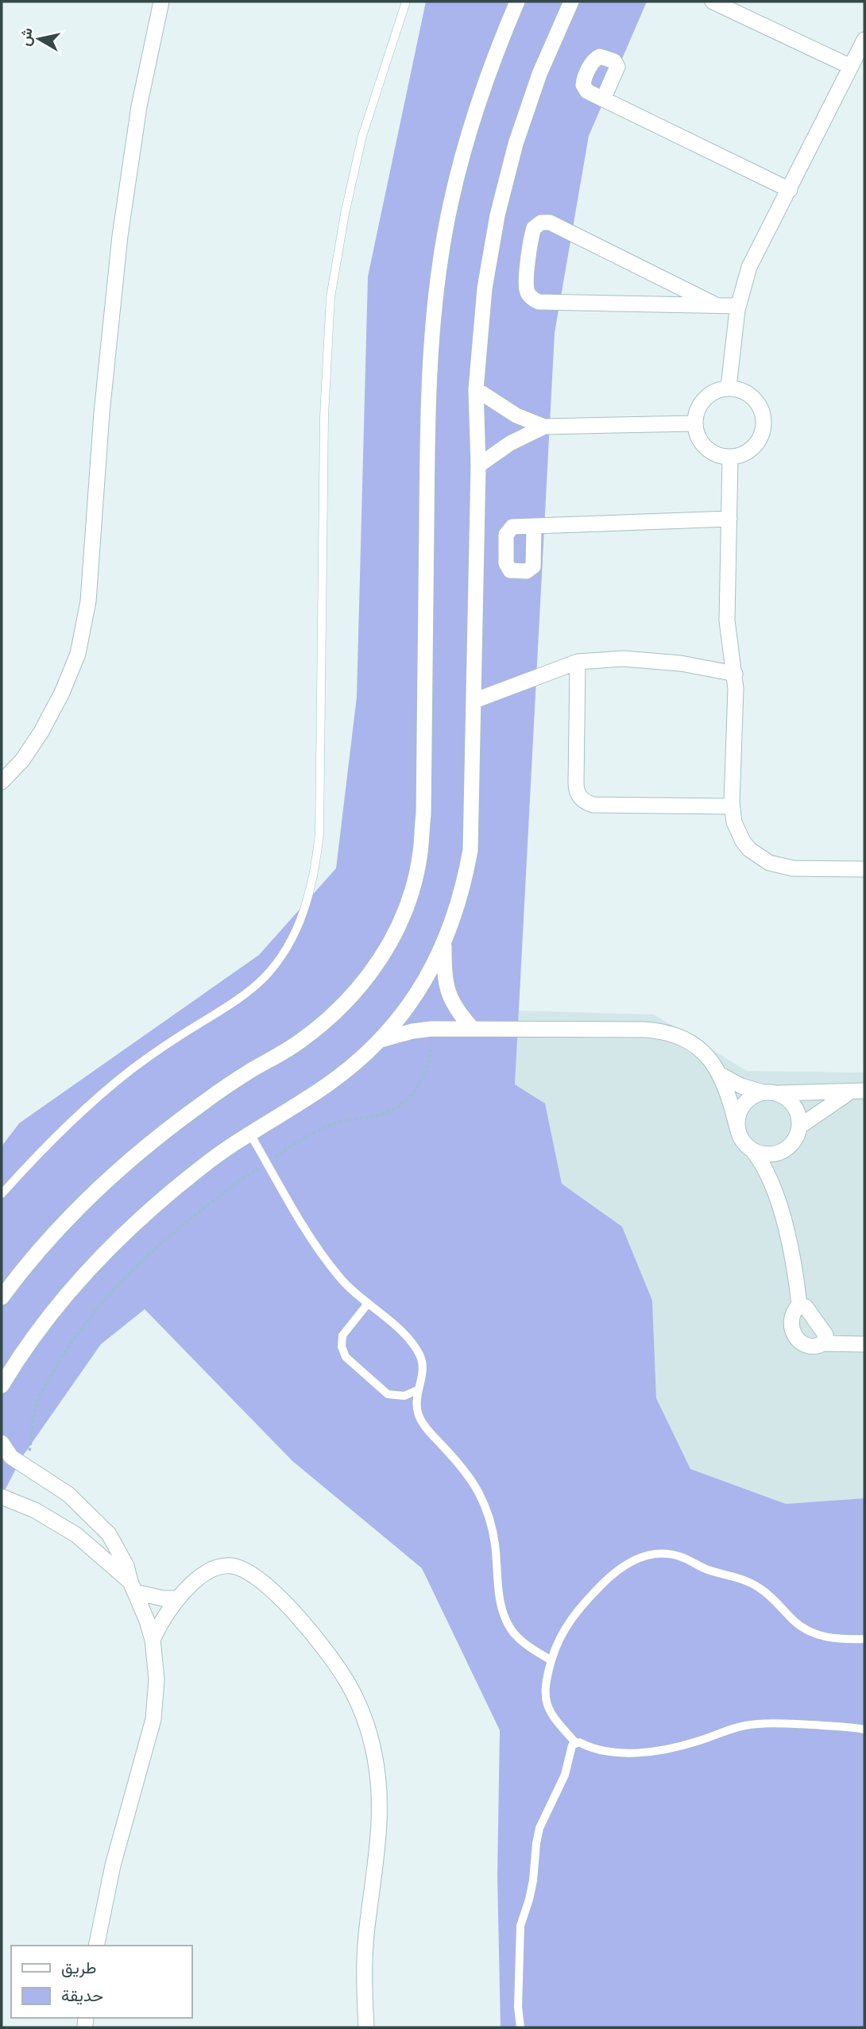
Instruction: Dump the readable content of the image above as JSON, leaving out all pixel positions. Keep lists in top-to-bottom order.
{
  "legend": ["طريق", "حديقة"],
  "north": "left"
}
